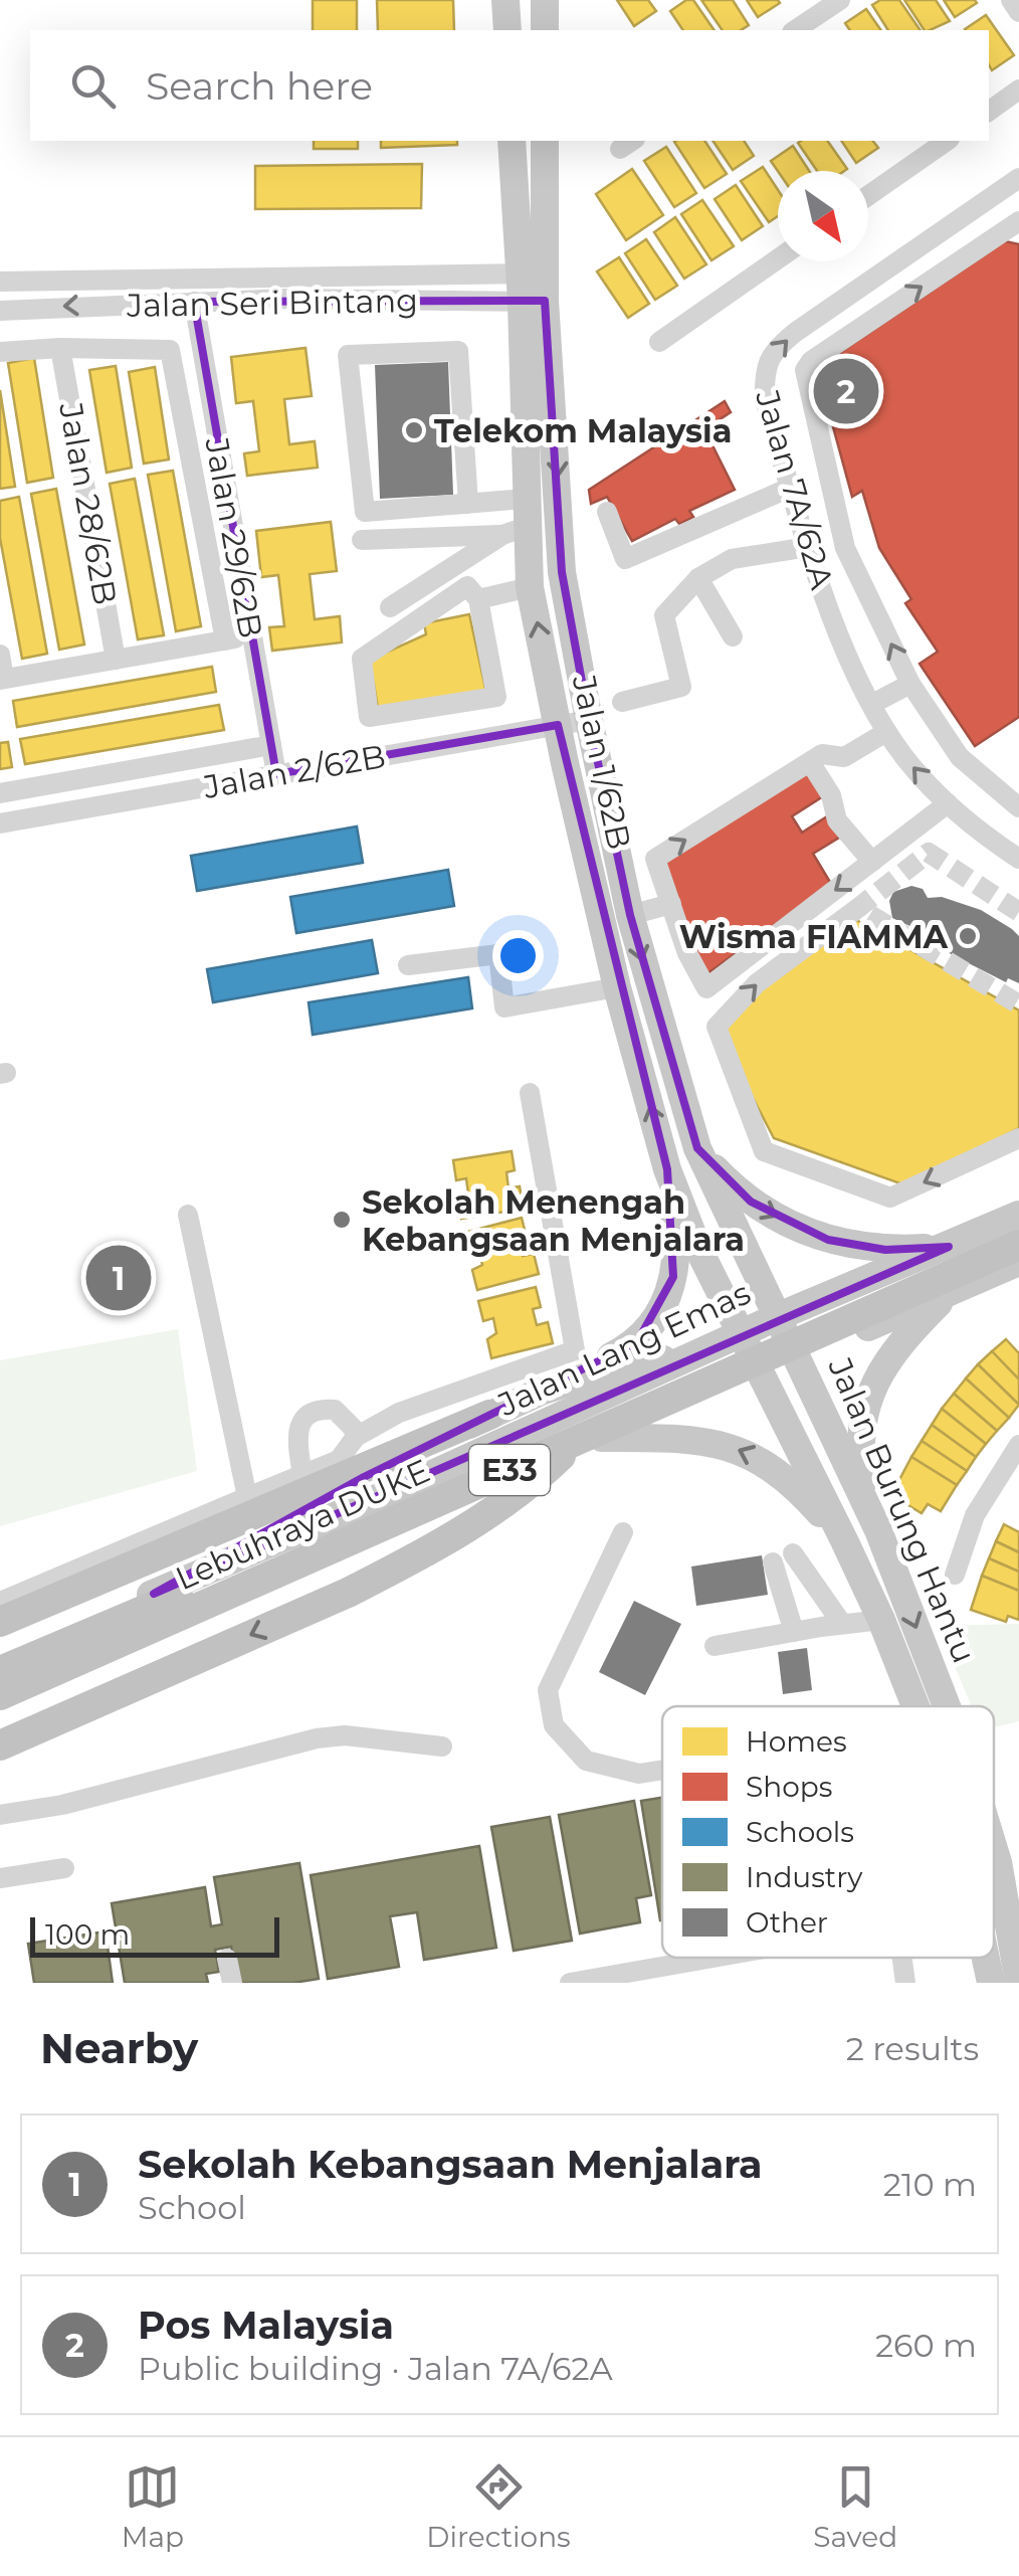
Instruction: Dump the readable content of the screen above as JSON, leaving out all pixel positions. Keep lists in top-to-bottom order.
{
  "streets": {
    "highway": ["E33", "Lebuhraya DUKE"],
    "main road": ["Jalan 1/62B", "Jalan Lang Emas", "Jalan Burung Hantu"],
    "street": [
      "Jalan Seri Bintang",
      "Jalan 7A/62A",
      "Jalan 28/62B",
      "Jalan 29/62B",
      "Jalan 2/62B"
    ]
  },
  "crossings": [
    ["Jalan Seri Bintang", "Jalan 29/62B"],
    ["Jalan Seri Bintang", "Jalan 1/62B"],
    ["Jalan 28/62B", "Jalan 29/62B"],
    ["Jalan 29/62B", "Jalan 2/62B"],
    ["Jalan 1/62B", "Jalan 2/62B"],
    ["Jalan 1/62B", "Jalan Lang Emas"],
    ["Jalan 1/62B", "Jalan Burung Hantu"]
  ],
  "places": ["Telekom Malaysia", "Wisma FIAMMA", "Sekolah Menengah Kebangsaan Menjalara"],
  "legend": [
    "Homes",
    "Shops",
    "Schools",
    "Industry",
    "Other"
  ],
  "scale_bar": "100 m",
  "north": "bottom right",
  "page": {
    "search": "Search here",
    "pins": ["2", "1"],
    "scale": "100 m",
    "heading": ["Nearby", "2 results"],
    "list": [
      {
        "mark": "1",
        "name": "Sekolah Kebangsaan Menjalara",
        "note": "School",
        "value": "210 m"
      },
      {
        "mark": "2",
        "name": "Pos Malaysia",
        "note": "Public building · Jalan 7A/62A",
        "value": "260 m"
      }
    ],
    "nav": ["Map", "Directions", "Saved"]
  }
}
